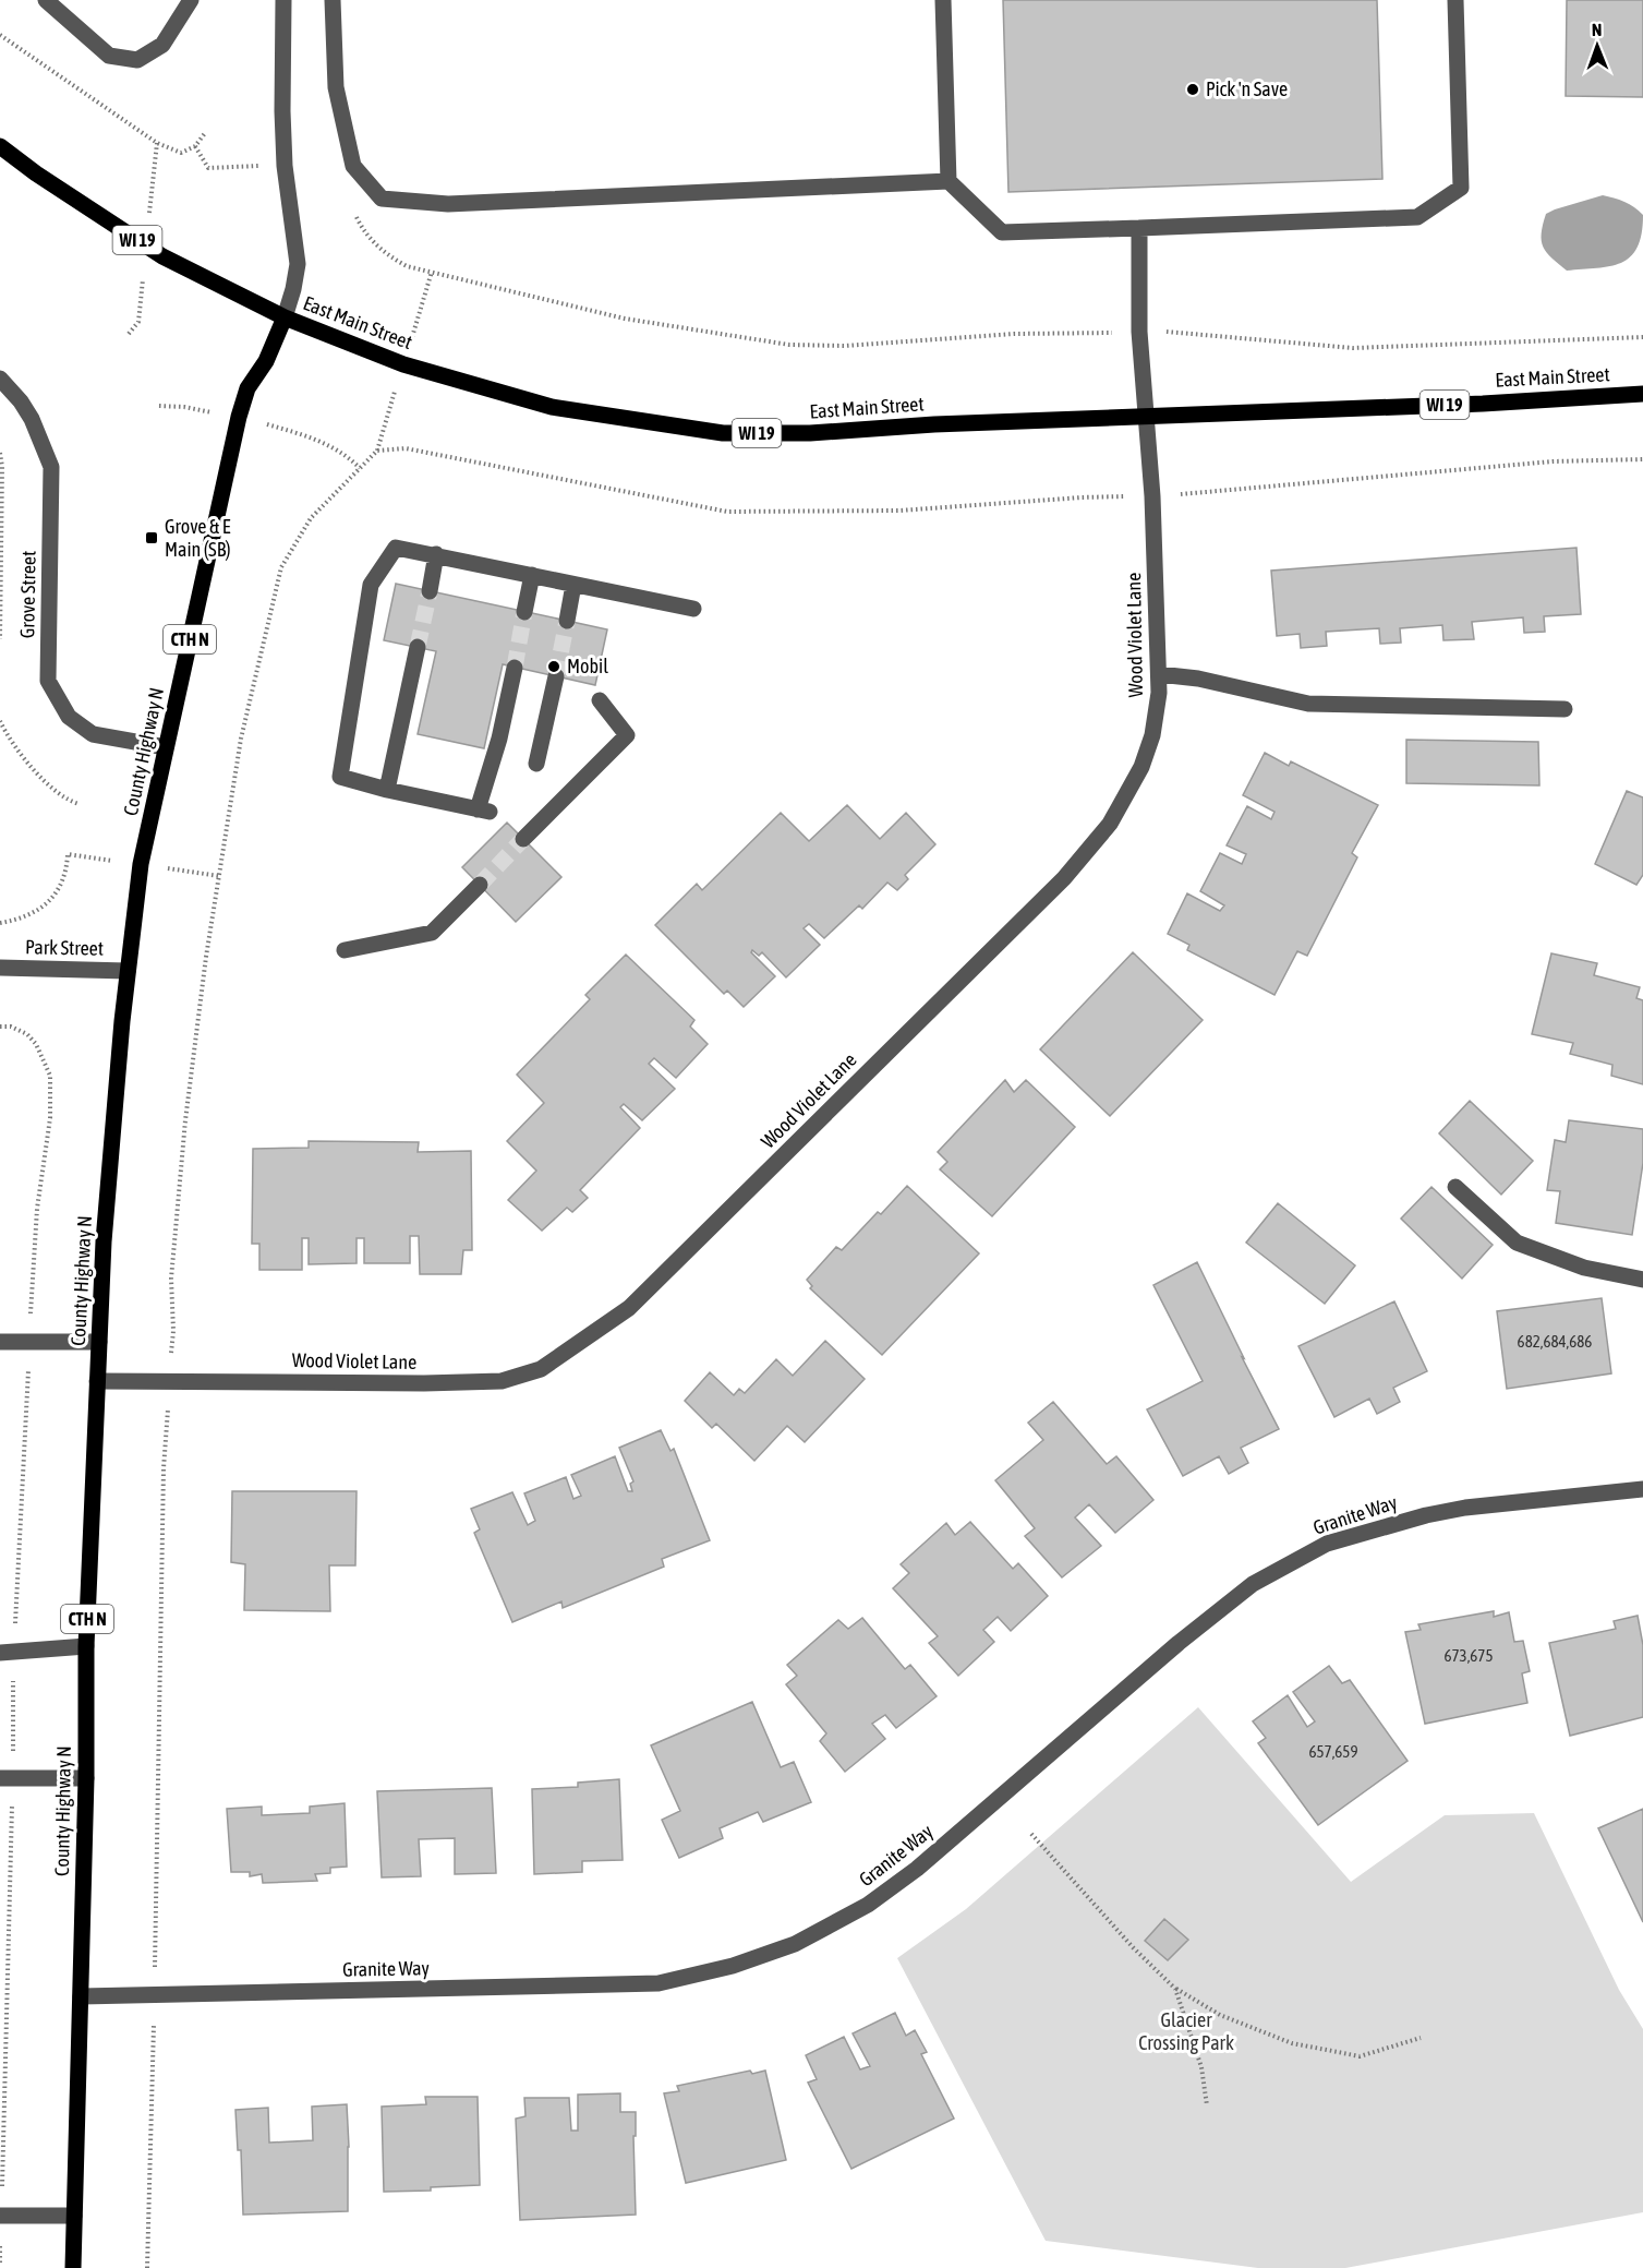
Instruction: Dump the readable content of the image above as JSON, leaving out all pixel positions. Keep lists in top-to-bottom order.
{
  "streets": {
    "main road": [
      "WI 19",
      "East Main Street",
      "CTH N",
      "County Highway N"
    ],
    "street": [
      "Grove Street",
      "Wood Violet Lane",
      "Park Street",
      "Granite Way"
    ]
  },
  "crossings": [
    ["East Main Street", "Wood Violet Lane"],
    ["East Main Street", "County Highway N"],
    ["Grove Street", "County Highway N"],
    ["Wood Violet Lane", "County Highway N"],
    ["County Highway N", "Park Street"],
    ["County Highway N", "Granite Way"]
  ],
  "parks": ["Glacier Crossing Park"],
  "places": {
    "other": ["Pick 'n Save", "Mobil"],
    "transit": ["Grove & E Main (SB)"]
  },
  "house_numbers": ["682,684,686", "673,675", "657,659"],
  "north": "top"
}
